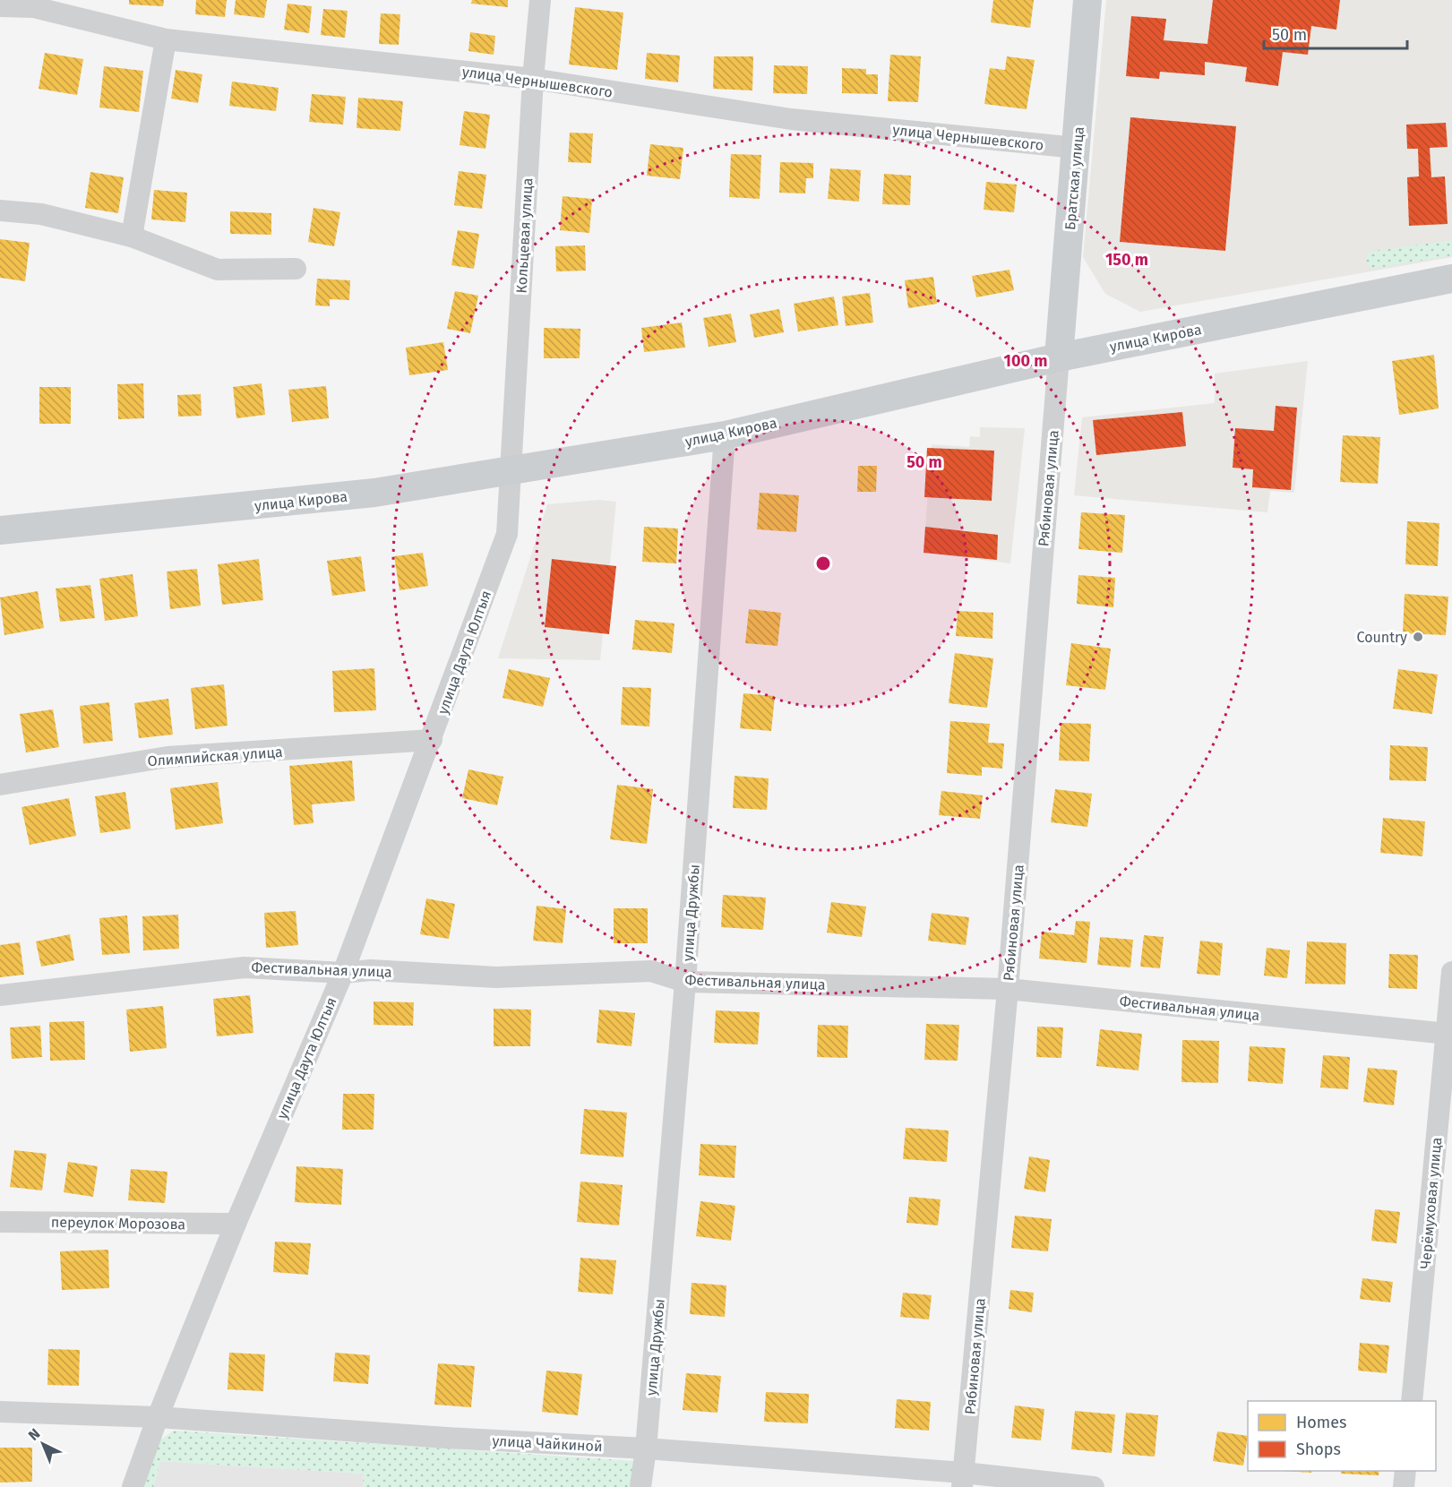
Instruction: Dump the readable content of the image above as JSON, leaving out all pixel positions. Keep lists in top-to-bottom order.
{
  "streets": {
    "main road": ["Братская улица", "улица Кирова"],
    "street": [
      "улица Чернышевского",
      "Кольцевая улица",
      "Рябиновая улица",
      "улица Даута Юлтыя",
      "Олимпийская улица",
      "улица Дружбы",
      "Фестивальная улица",
      "Черёмуховая улица",
      "переулок Морозова",
      "улица Чайкиной"
    ]
  },
  "crossings": [
    ["улица Чернышевского", "Братская улица"],
    ["улица Чернышевского", "Кольцевая улица"],
    ["Братская улица", "улица Кирова"],
    ["Братская улица", "Рябиновая улица"],
    ["Кольцевая улица", "улица Кирова"],
    ["Кольцевая улица", "улица Даута Юлтыя"],
    ["улица Кирова", "Рябиновая улица"],
    ["улица Кирова", "улица Даута Юлтыя"],
    ["улица Кирова", "улица Дружбы"],
    ["Рябиновая улица", "Фестивальная улица"],
    ["Рябиновая улица", "улица Чайкиной"],
    ["улица Даута Юлтыя", "Олимпийская улица"],
    ["улица Даута Юлтыя", "Фестивальная улица"],
    ["улица Даута Юлтыя", "переулок Морозова"],
    ["улица Даута Юлтыя", "улица Чайкиной"],
    ["улица Дружбы", "Фестивальная улица"],
    ["улица Дружбы", "улица Чайкиной"],
    ["Фестивальная улица", "Черёмуховая улица"]
  ],
  "places": ["Country"],
  "legend": ["Homes", "Shops"],
  "scale_bar": "50 m",
  "north": "top left",
  "rings": ["150 m", "100 m", "50 m"]
}
